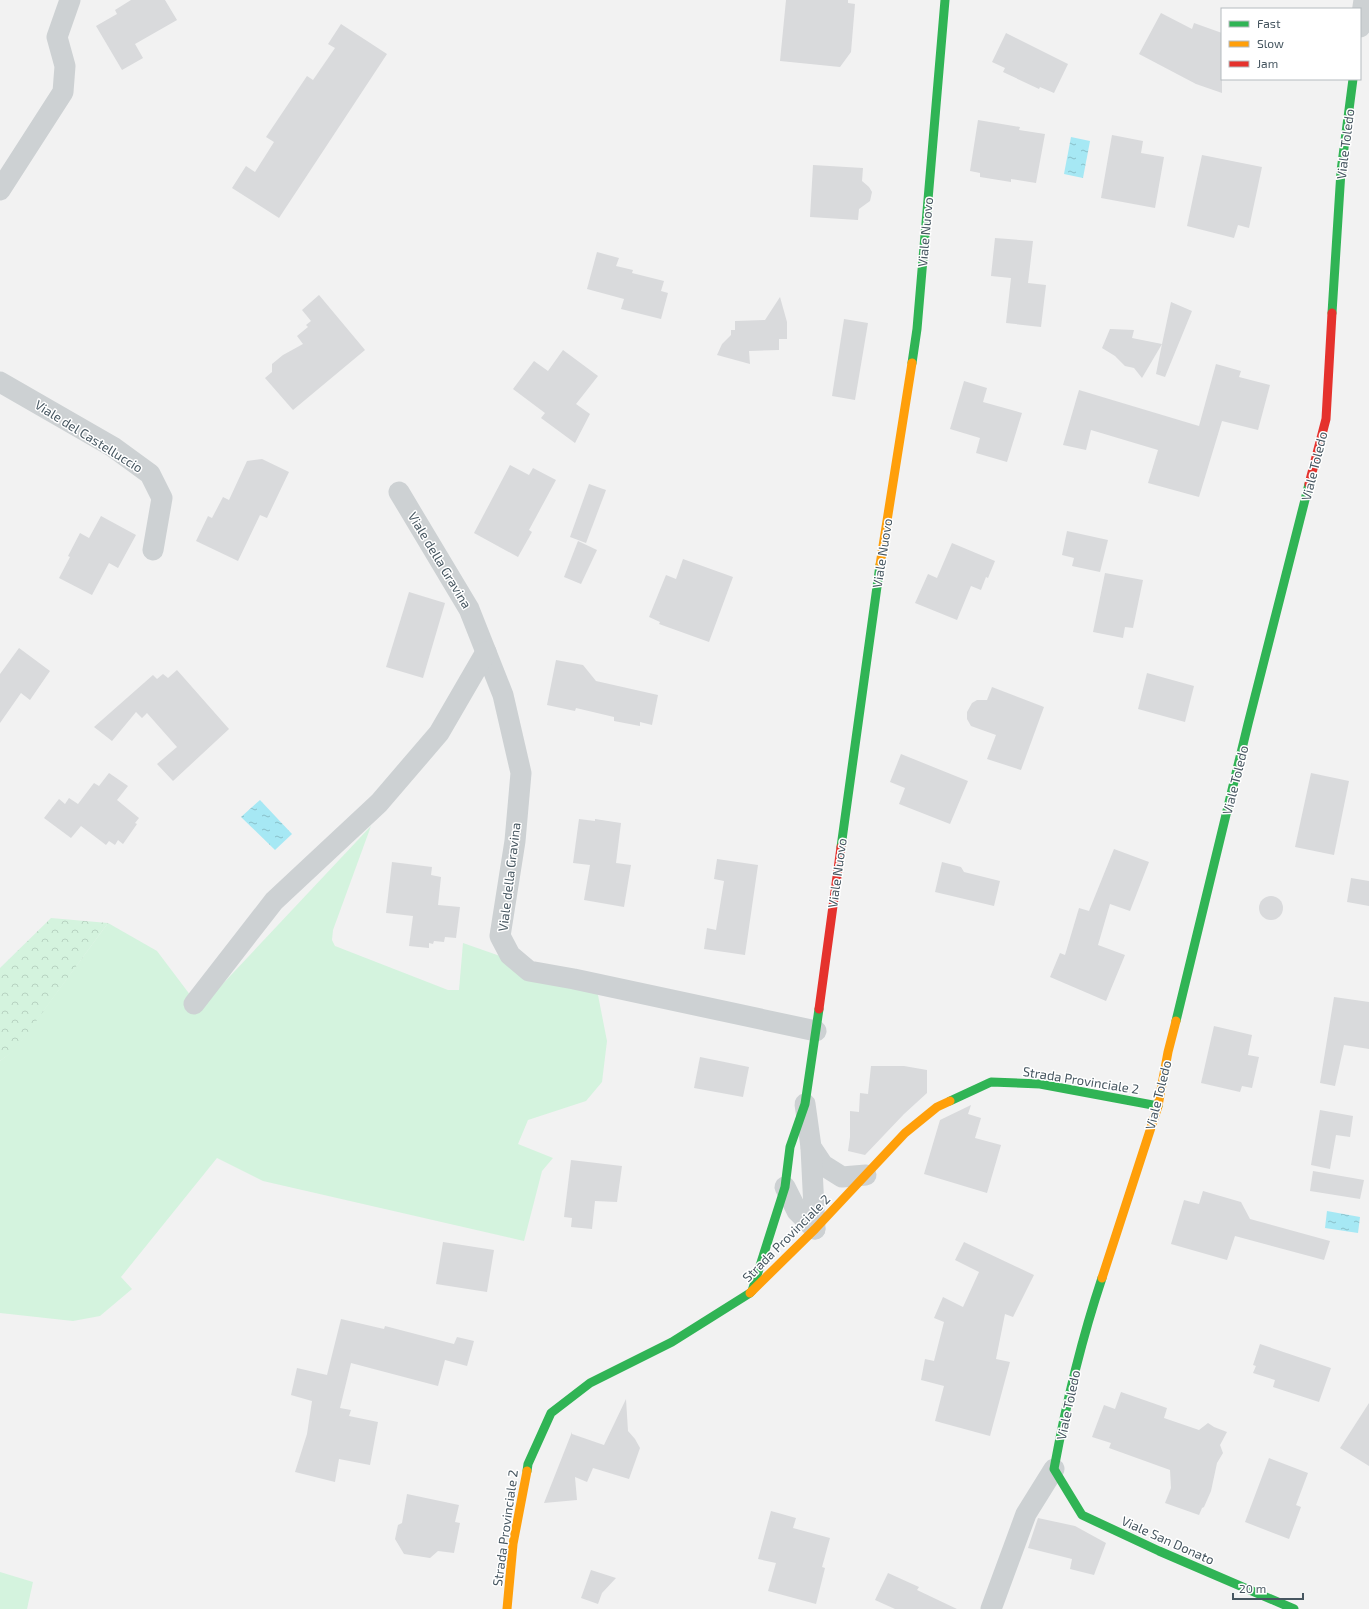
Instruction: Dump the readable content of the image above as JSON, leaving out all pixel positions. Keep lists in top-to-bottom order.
{
  "streets": {
    "street": [
      "Viale Toledo",
      "Viale Nuovo",
      "Viale del Castelluccio",
      "Viale della Gravina",
      "Strada Provinciale 2",
      "Viale San Donato"
    ]
  },
  "crossings": [
    ["Viale Toledo", "Strada Provinciale 2"],
    ["Viale Toledo", "Viale San Donato"],
    ["Viale Nuovo", "Viale della Gravina"],
    ["Viale Nuovo", "Strada Provinciale 2"]
  ],
  "legend": ["Fast", "Slow", "Jam"],
  "scale_bar": "20 m"
}
